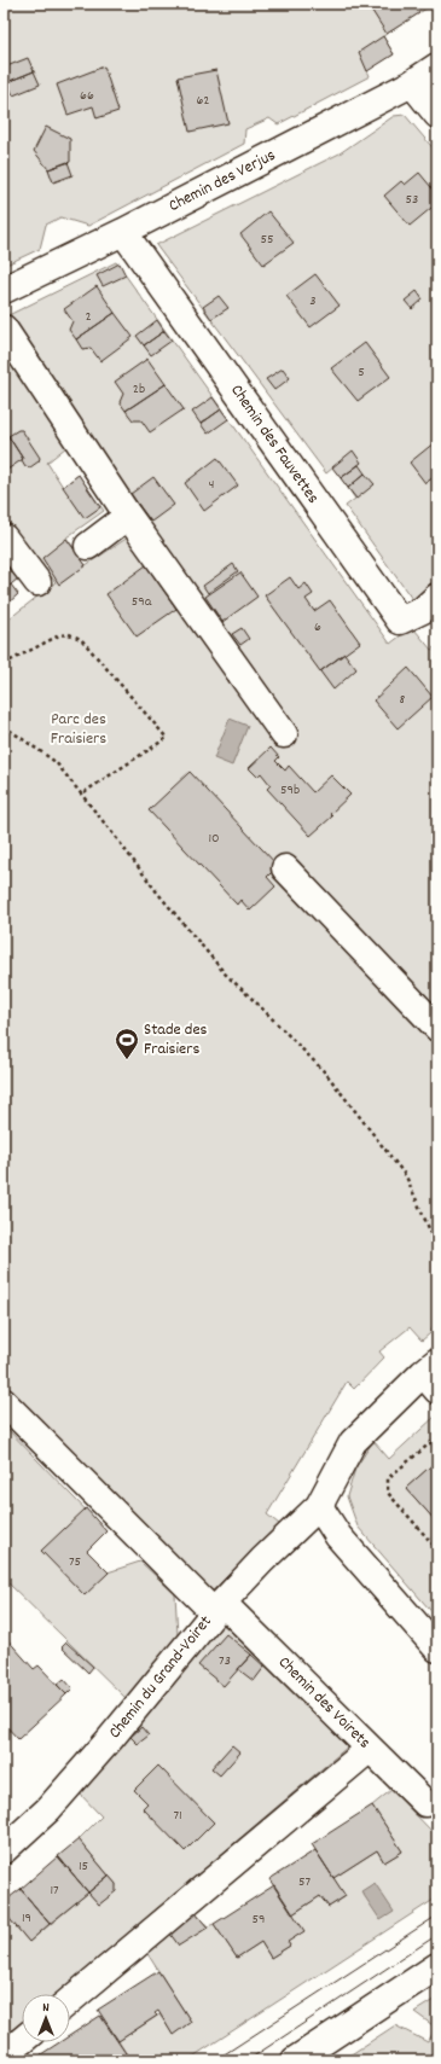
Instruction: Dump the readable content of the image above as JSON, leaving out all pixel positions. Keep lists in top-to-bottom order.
{
  "streets": {
    "street": [
      "Chemin des Verjus",
      "Chemin des Fauvettes",
      "Chemin du Grand-Voiret",
      "Chemin des Voirets"
    ]
  },
  "crossings": [
    ["Chemin des Verjus", "Chemin des Fauvettes"],
    ["Chemin du Grand-Voiret", "Chemin des Voirets"]
  ],
  "parks": ["Parc des Fraisiers"],
  "places": {
    "sports": ["Stade des Fraisiers"]
  },
  "house_numbers": [
    "66",
    "62",
    "53",
    "55",
    "3",
    "2",
    "5",
    "2b",
    "4",
    "59a",
    "6",
    "8",
    "59b",
    "10",
    "75",
    "73",
    "71",
    "15",
    "57",
    "17",
    "19",
    "59"
  ],
  "north": "top"
}
